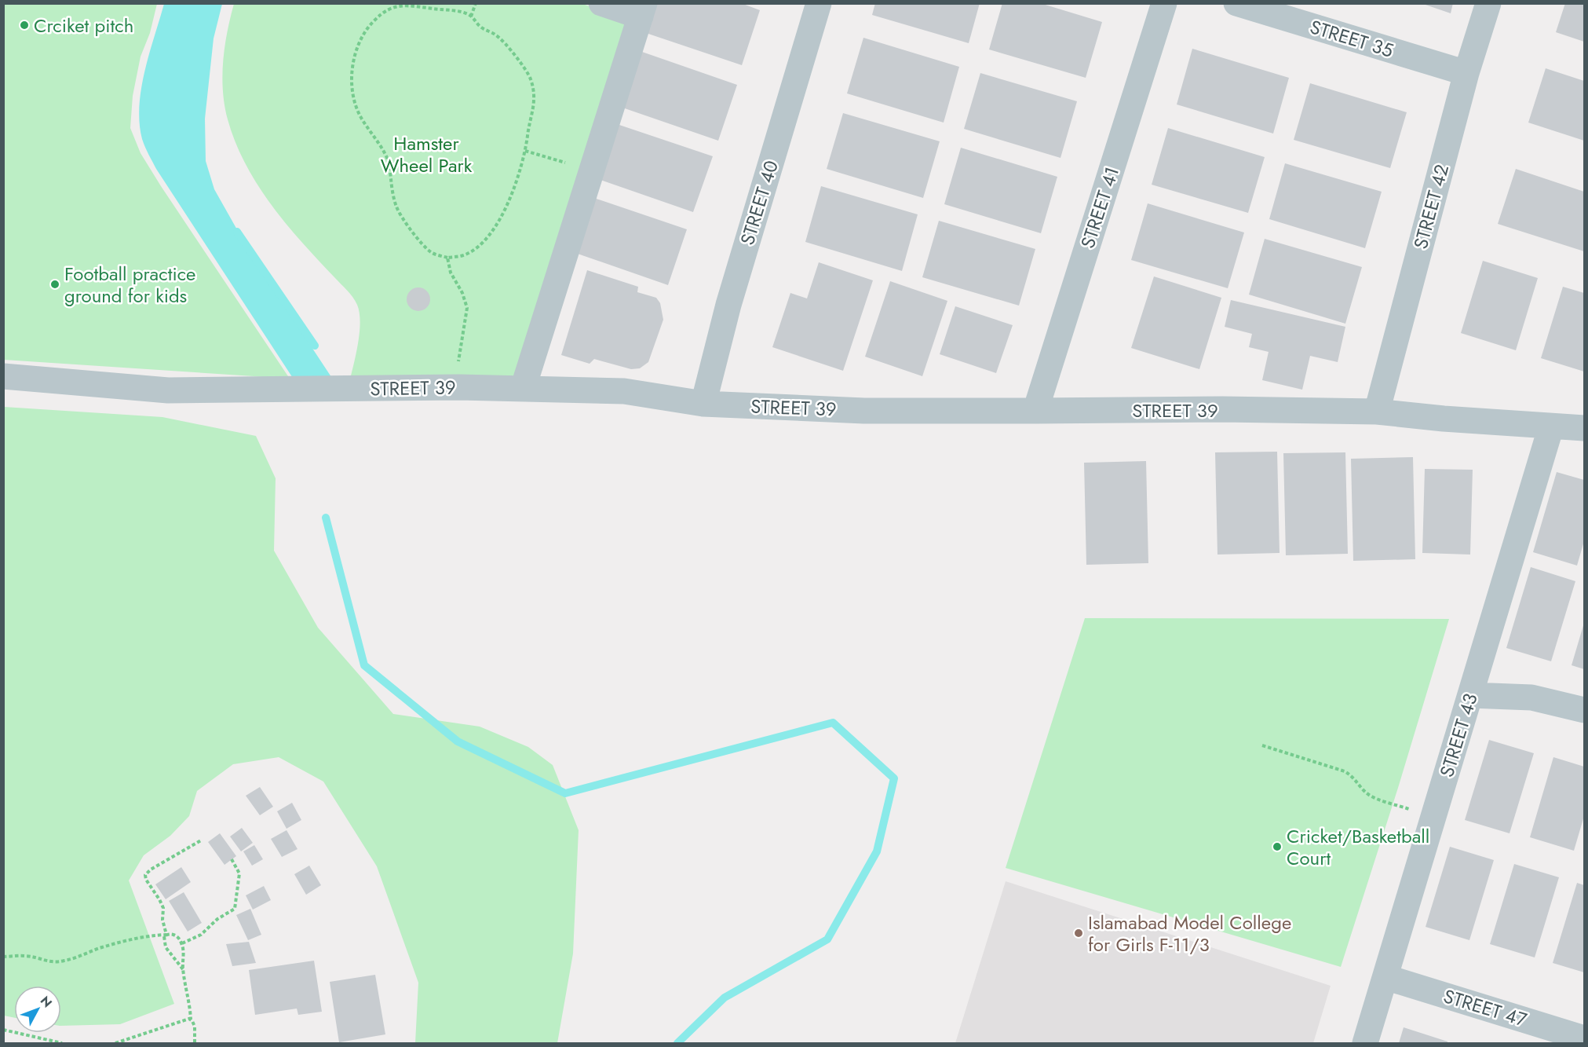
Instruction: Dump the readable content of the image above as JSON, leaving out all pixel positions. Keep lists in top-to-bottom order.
{
  "streets": {
    "street": [
      "STREET 35",
      "STREET 40",
      "STREET 42",
      "STREET 41",
      "STREET 39",
      "STREET 43",
      "STREET 47"
    ]
  },
  "crossings": [
    ["STREET 35", "STREET 42"],
    ["STREET 40", "STREET 39"],
    ["STREET 42", "STREET 39"],
    ["STREET 41", "STREET 39"],
    ["STREET 39", "STREET 43"],
    ["STREET 43", "STREET 47"]
  ],
  "parks": ["Hamster Wheel Park"],
  "places": [
    "Crciket pitch",
    "Football practice ground for kids",
    "Cricket/Basketball Court",
    "Islamabad Model College for Girls F-11/3"
  ],
  "north": "top right"
}
